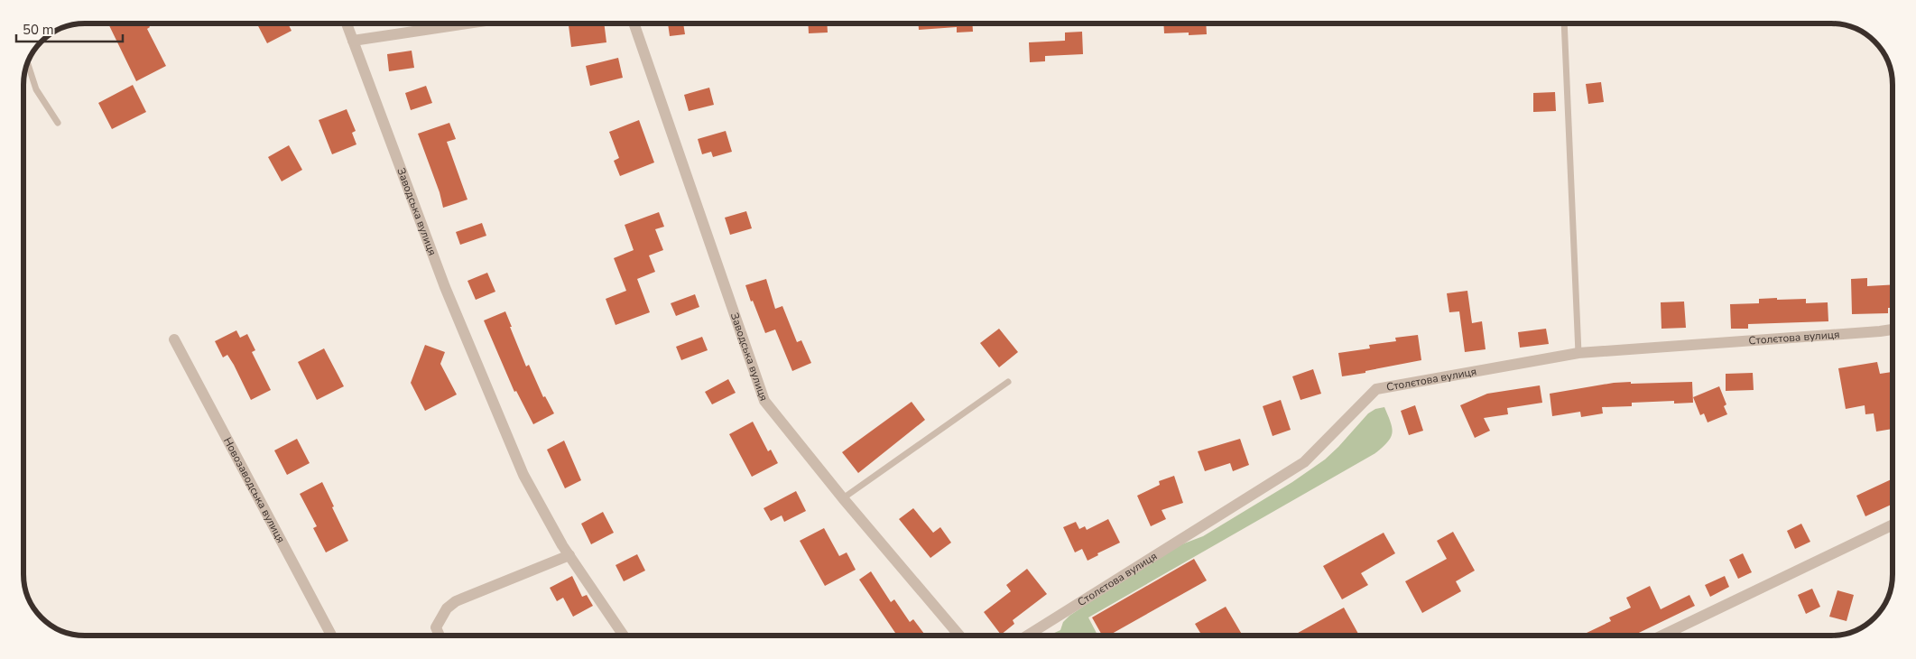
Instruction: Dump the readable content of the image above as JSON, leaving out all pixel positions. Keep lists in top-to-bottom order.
{
  "streets": {
    "street": ["Заводська вулиця", "Столєтова вулиця", "Новозаводська вулиця"]
  },
  "scale_bar": "50 m"
}
